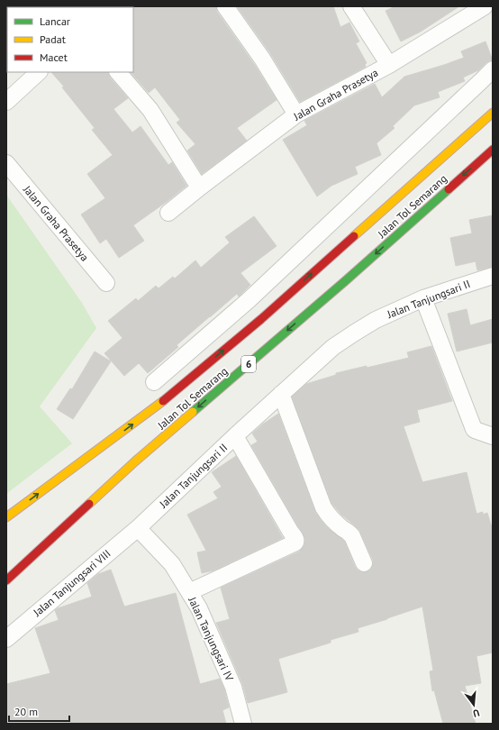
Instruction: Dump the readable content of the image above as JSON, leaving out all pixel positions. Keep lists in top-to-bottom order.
{
  "streets": {
    "highway": ["Jalan Tol Semarang", "6"],
    "street": [
      "Jalan Graha Prasetya",
      "Jalan Tanjungsari II",
      "Jalan Tanjungsari VIII",
      "Jalan Tanjungsari IV"
    ]
  },
  "crossings": [
    ["Jalan Tanjungsari II", "Jalan Tanjungsari VIII"],
    ["Jalan Tanjungsari II", "Jalan Tanjungsari IV"],
    ["Jalan Tanjungsari VIII", "Jalan Tanjungsari IV"]
  ],
  "legend": ["Lancar", "Padat", "Macet"],
  "scale_bar": "20 m",
  "north": "bottom"
}
